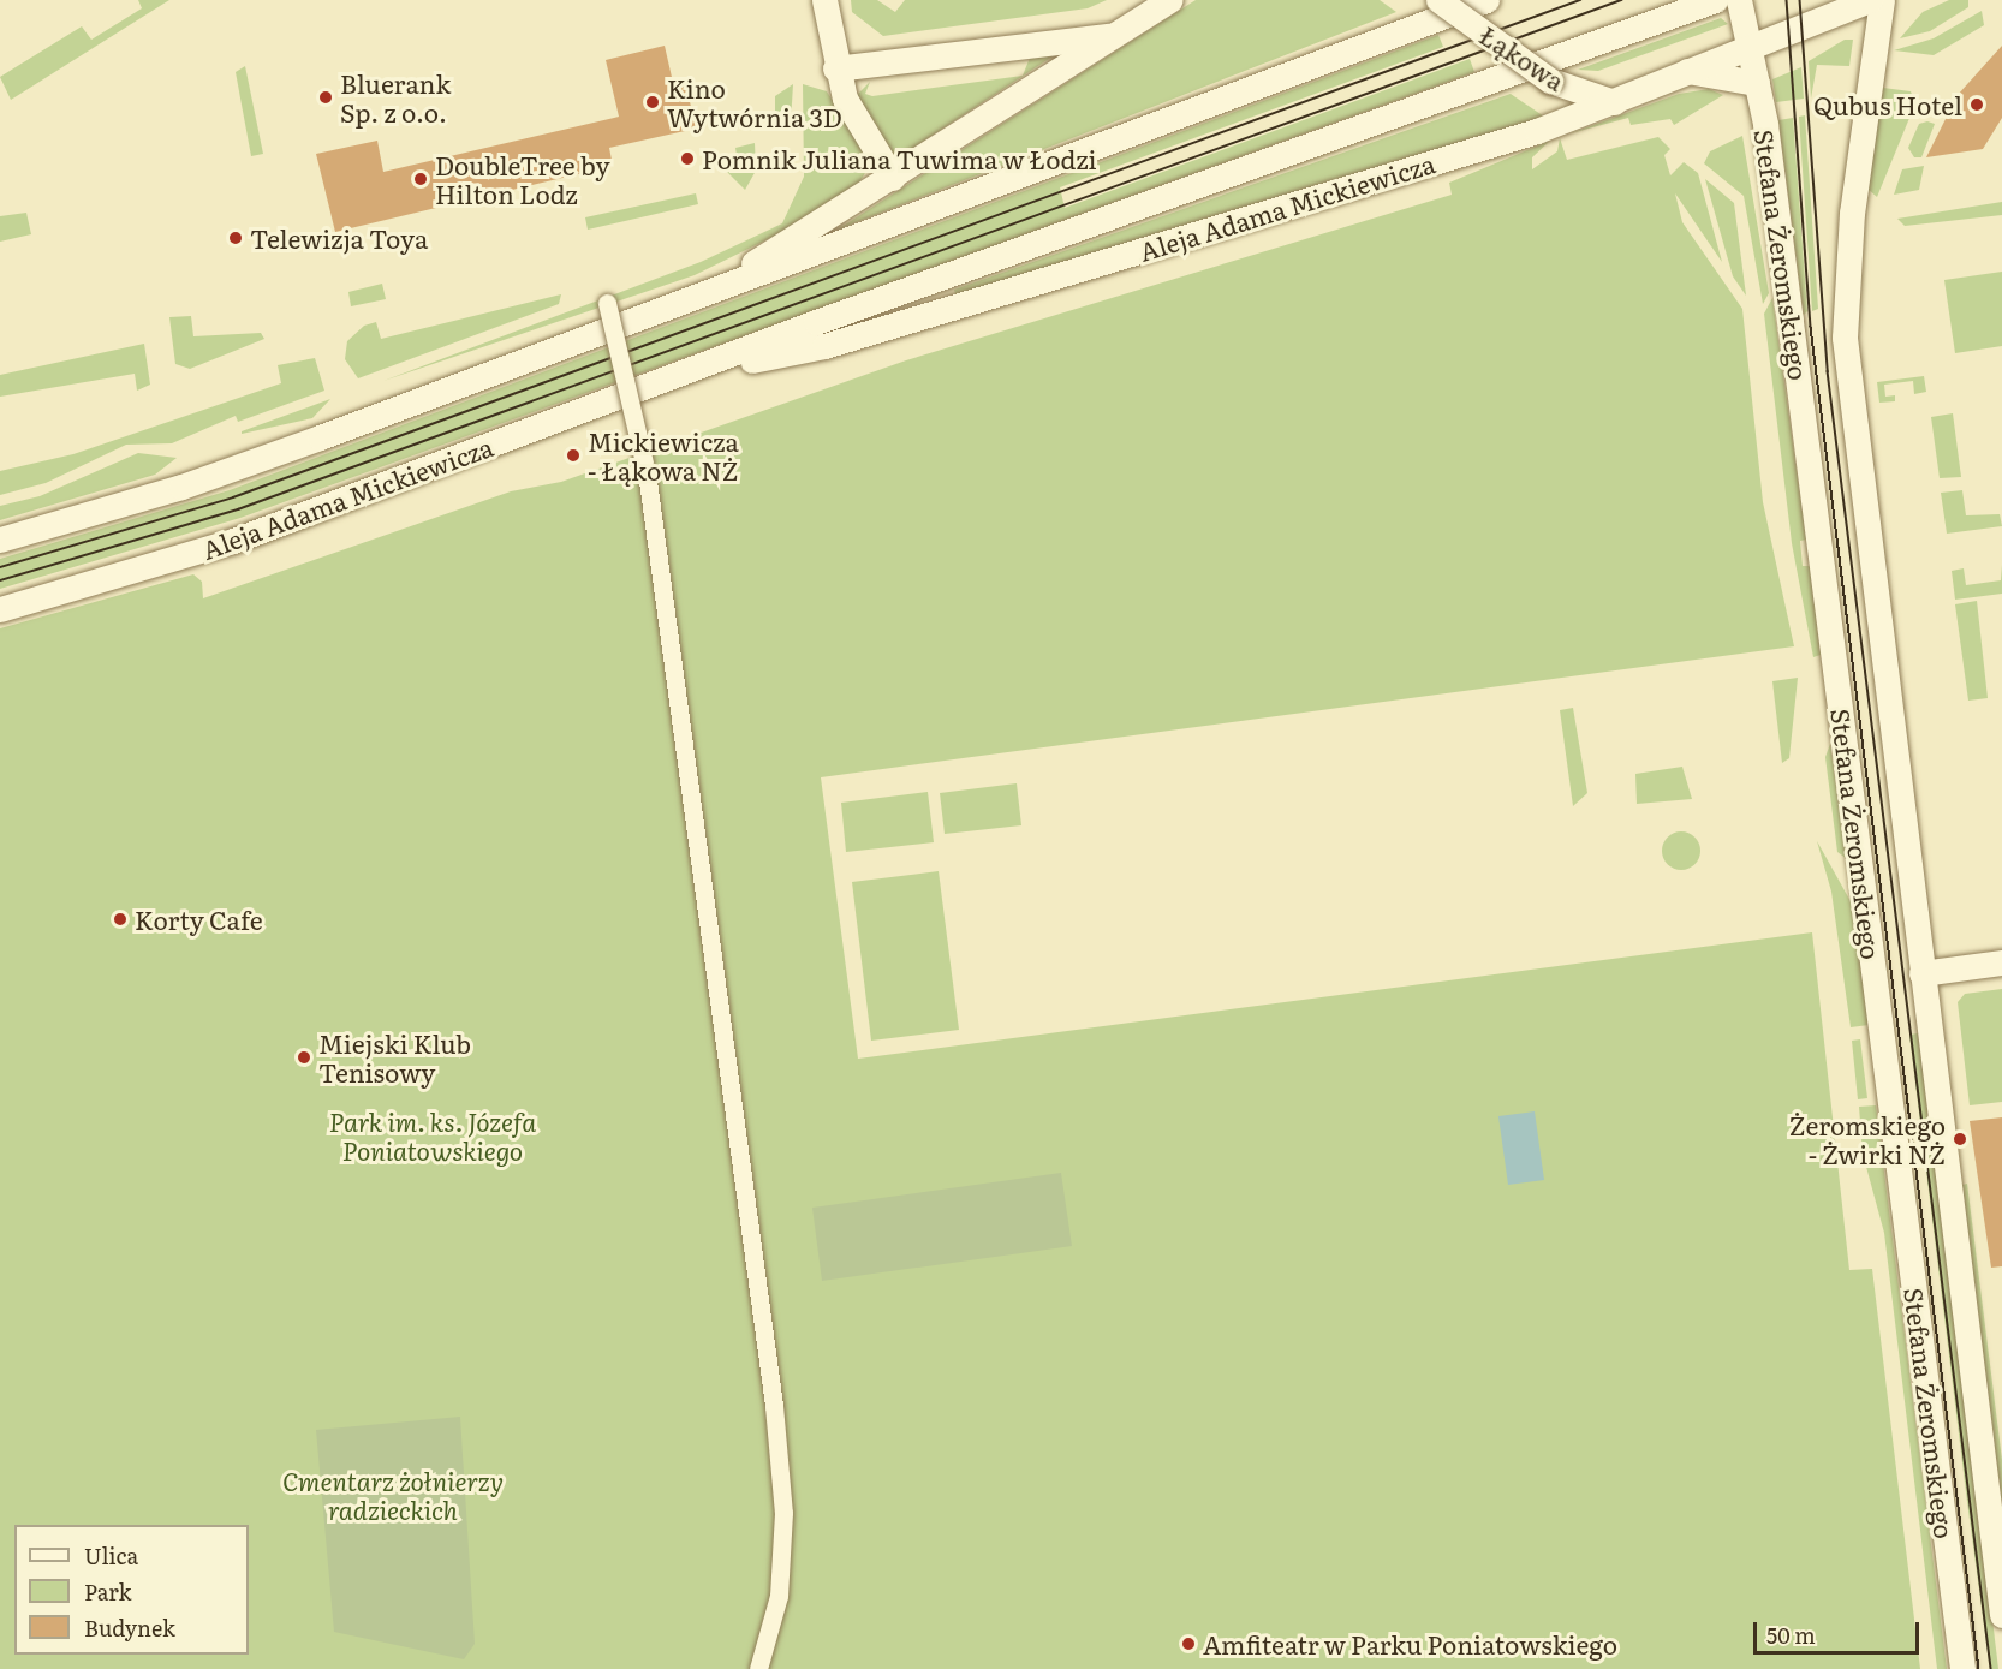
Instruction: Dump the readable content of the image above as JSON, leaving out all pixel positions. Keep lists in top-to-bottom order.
{
  "streets": {
    "main road": ["Łąkowa", "Aleja Adama Mickiewicza", "Stefana Żeromskiego"]
  },
  "crossings": [
    ["Łąkowa", "Aleja Adama Mickiewicza"],
    ["Aleja Adama Mickiewicza", "Stefana Żeromskiego"]
  ],
  "parks": ["Park im. ks. Józefa Poniatowskiego", "Cmentarz żołnierzy radzieckich"],
  "places": [
    "Bluerank Sp. z o.o.",
    "Kino Wytwórnia 3D",
    "Qubus Hotel",
    "Pomnik Juliana Tuwima w Łodzi",
    "DoubleTree by Hilton Lodz",
    "Telewizja Toya",
    "Mickiewicza - Łąkowa NŻ",
    "Korty Cafe",
    "Miejski Klub Tenisowy",
    "Żeromskiego - Żwirki NŻ",
    "Amfiteatr w Parku Poniatowskiego"
  ],
  "legend": ["Ulica", "Park", "Budynek"],
  "scale_bar": "50 m"
}
